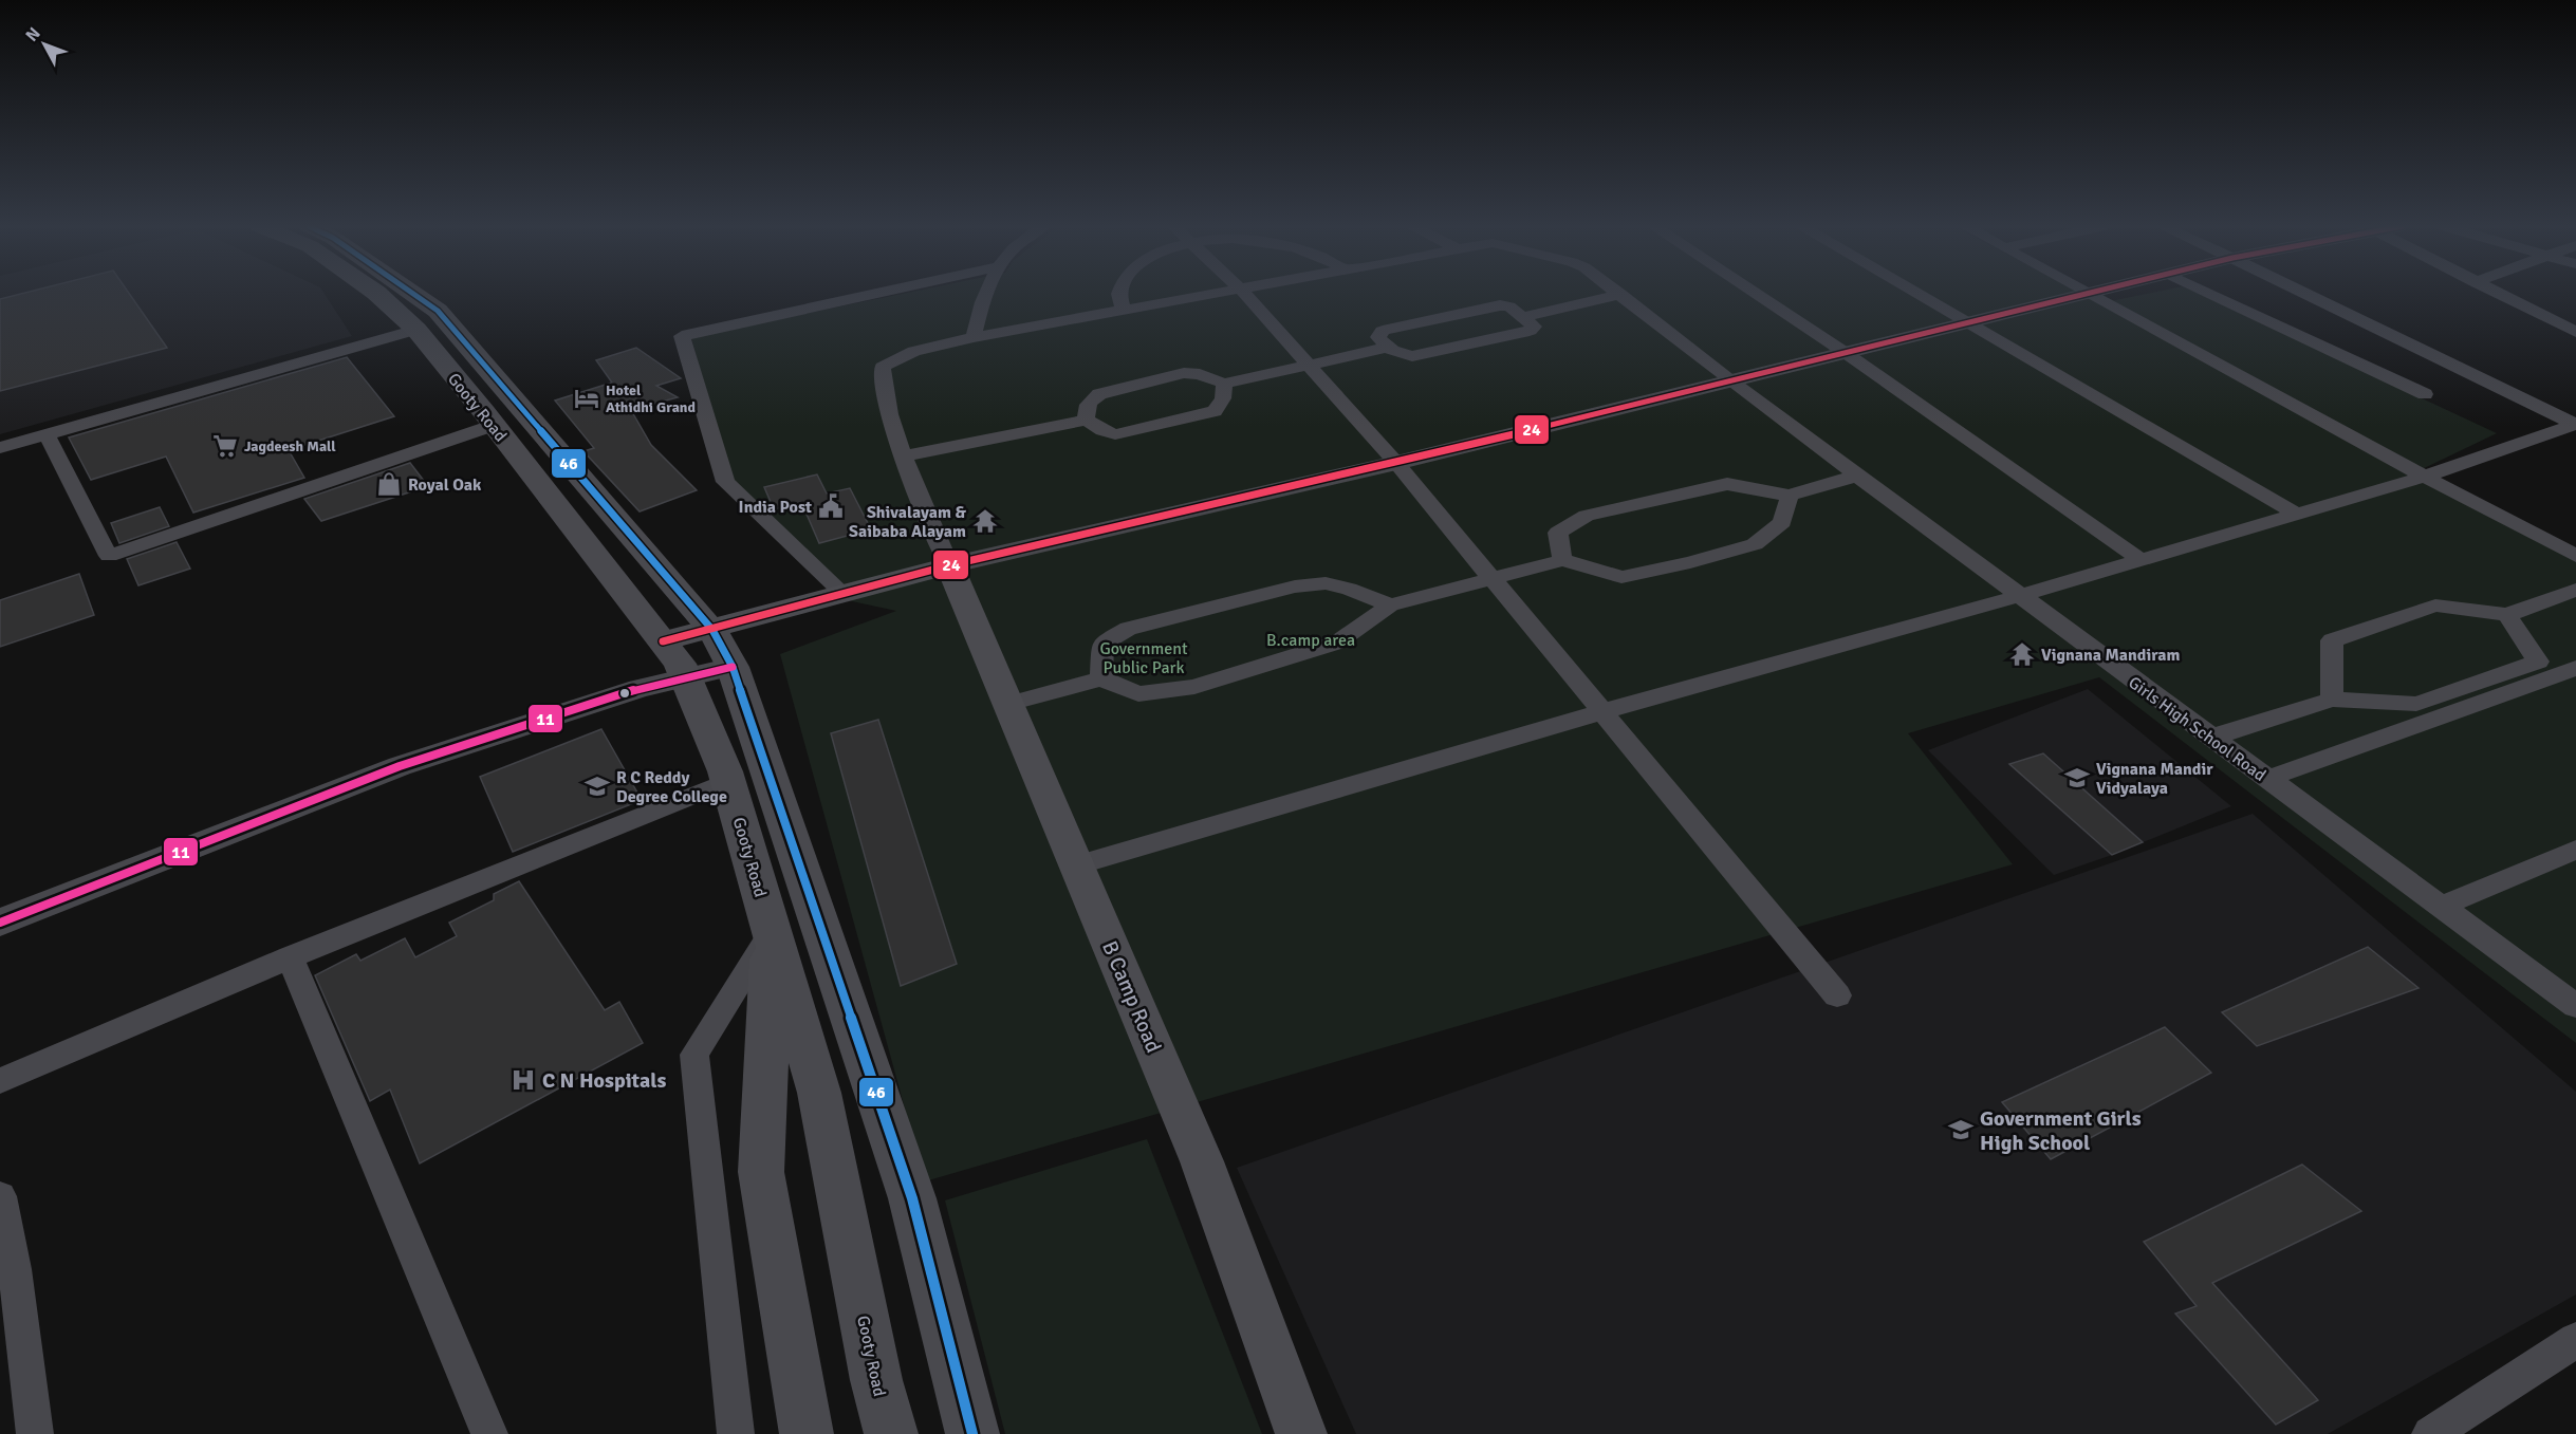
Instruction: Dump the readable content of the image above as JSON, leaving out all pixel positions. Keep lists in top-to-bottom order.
{
  "streets": {
    "main road": ["Gooty Road", "B Camp Road"],
    "street": ["Girls High School Road"]
  },
  "parks": ["B.camp area", "Government Public Park"],
  "places": {
    "hotel": ["Hotel Athidhi Grand"],
    "supermarket": ["Jagdeesh Mall"],
    "shop": ["Royal Oak"],
    "public building": ["India Post"],
    "temple": ["Shivalayam & Saibaba Alayam", "Vignana Mandiram"],
    "school or university": ["Vignana Mandir Vidyalaya", "R C Reddy Degree College", "Government Girls High School"],
    "hospital": ["C N Hospitals"]
  },
  "lines": ["transit line 46", "transit line 24", "transit line 11"],
  "north": "top left"
}
